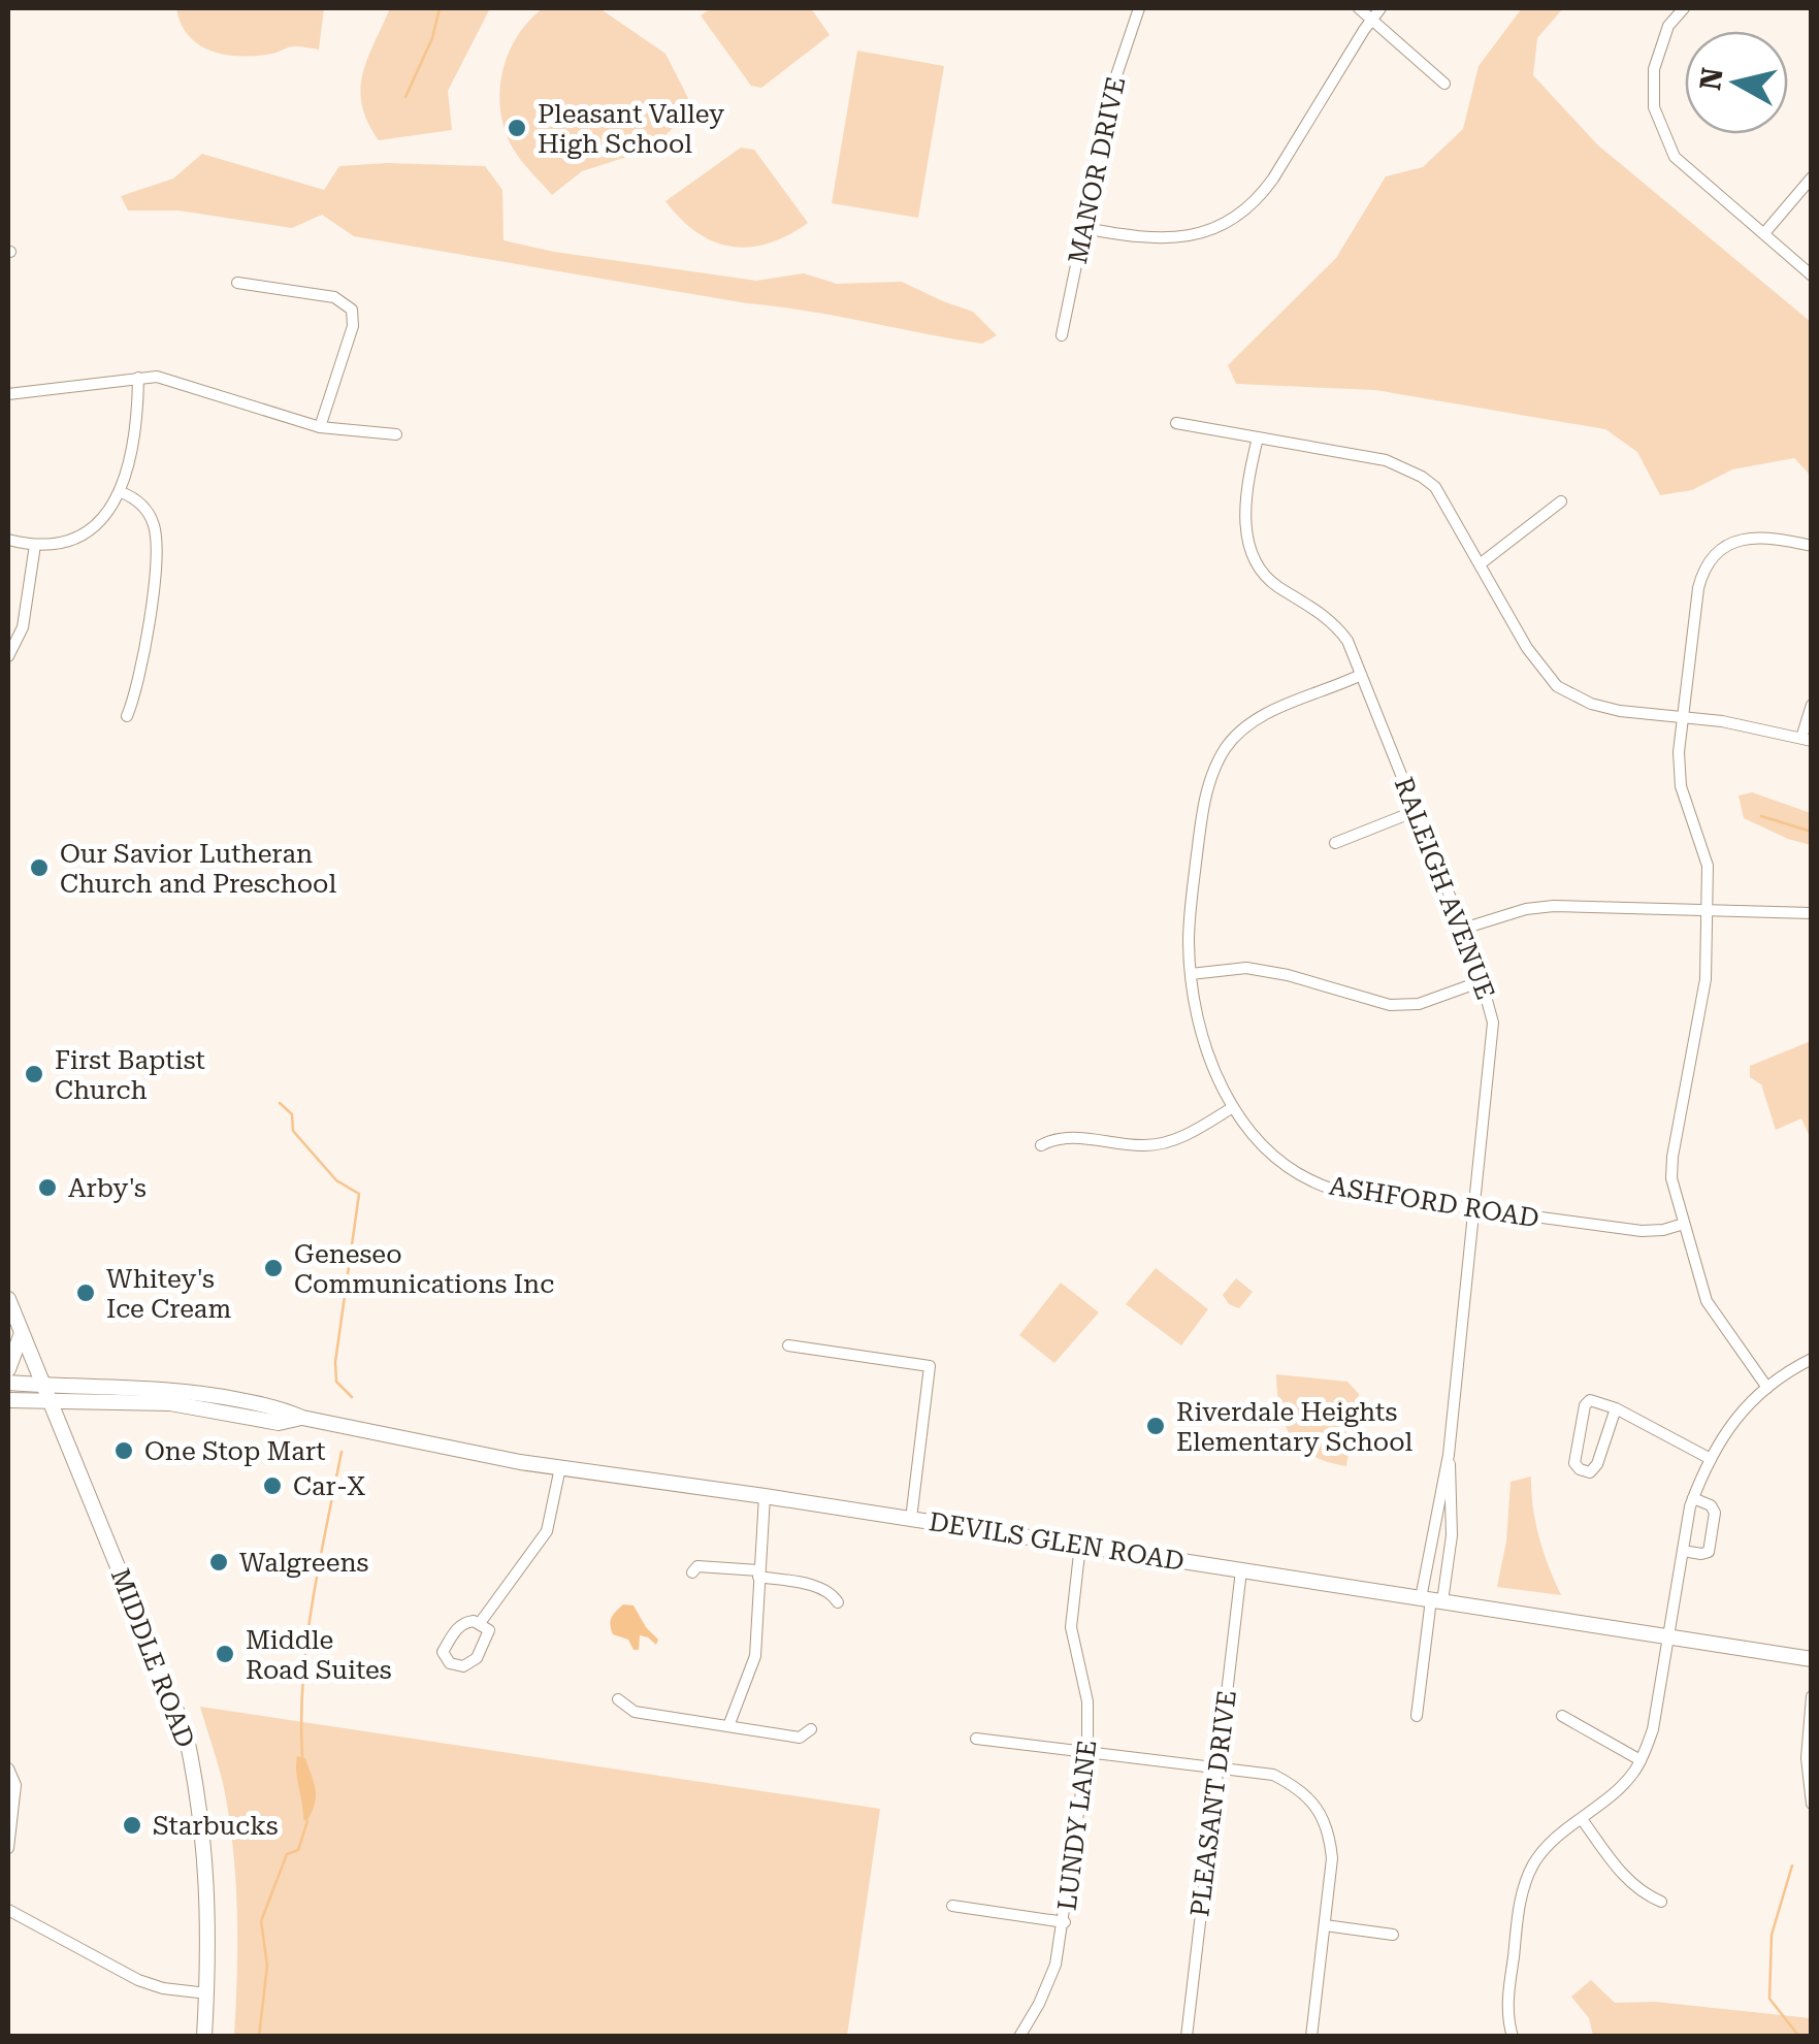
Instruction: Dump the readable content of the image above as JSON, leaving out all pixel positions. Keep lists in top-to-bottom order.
{
  "streets": {
    "main road": ["DEVILS GLEN ROAD", "MIDDLE ROAD"],
    "street": [
      "MANOR DRIVE",
      "RALEIGH AVENUE",
      "ASHFORD ROAD",
      "PLEASANT DRIVE",
      "LUNDY LANE"
    ]
  },
  "crossings": [
    ["RALEIGH AVENUE", "ASHFORD ROAD"],
    ["RALEIGH AVENUE", "DEVILS GLEN ROAD"],
    ["DEVILS GLEN ROAD", "MIDDLE ROAD"],
    ["DEVILS GLEN ROAD", "PLEASANT DRIVE"],
    ["DEVILS GLEN ROAD", "LUNDY LANE"]
  ],
  "places": [
    "Pleasant Valley High School",
    "Our Savior Lutheran Church and Preschool",
    "First Baptist Church",
    "Arby's",
    "Geneseo Communications Inc",
    "Whitey's Ice Cream",
    "Riverdale Heights Elementary School",
    "One Stop Mart",
    "Car-X",
    "Walgreens",
    "Middle Road Suites",
    "Starbucks"
  ],
  "north": "left"
}
